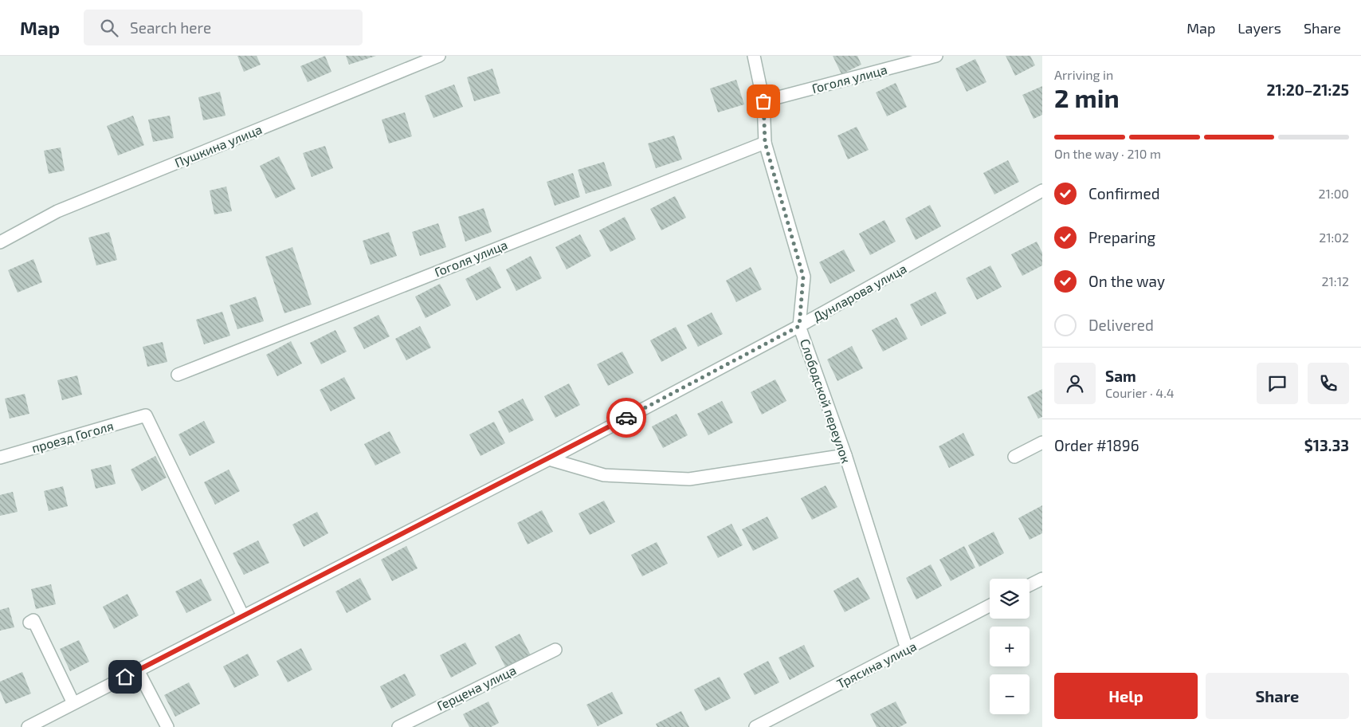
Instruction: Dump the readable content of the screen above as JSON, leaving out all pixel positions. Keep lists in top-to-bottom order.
{
  "streets": {
    "street": [
      "Гоголя улица",
      "Пушкина улица",
      "Дунларова улица",
      "Слободской переулок",
      "проезд Гоголя",
      "Трясина улица",
      "Герцена улица"
    ]
  },
  "crossings": [
    ["Гоголя улица", "Слободской переулок"],
    ["Дунларова улица", "Слободской переулок"],
    ["Дунларова улица", "проезд Гоголя"],
    ["Слободской переулок", "Трясина улица"]
  ],
  "page": {
    "header": "Map",
    "search": "Search here",
    "nav": ["Map", "Layers", "Share"],
    "heading": ["2 min", "Arriving in", "21:20–21:25"],
    "panel": [
      "Sam",
      "Courier · 4.4",
      "Order #1896",
      "$13.33"
    ],
    "bar": "On the way · 210 m",
    "list": [
      ["Confirmed", "21:00"],
      ["Preparing", "21:02"],
      ["On the way", "21:12"],
      "Delivered"
    ],
    "map_buttons": ["+", "−"],
    "buttons": ["Help", "Share"]
  }
}
